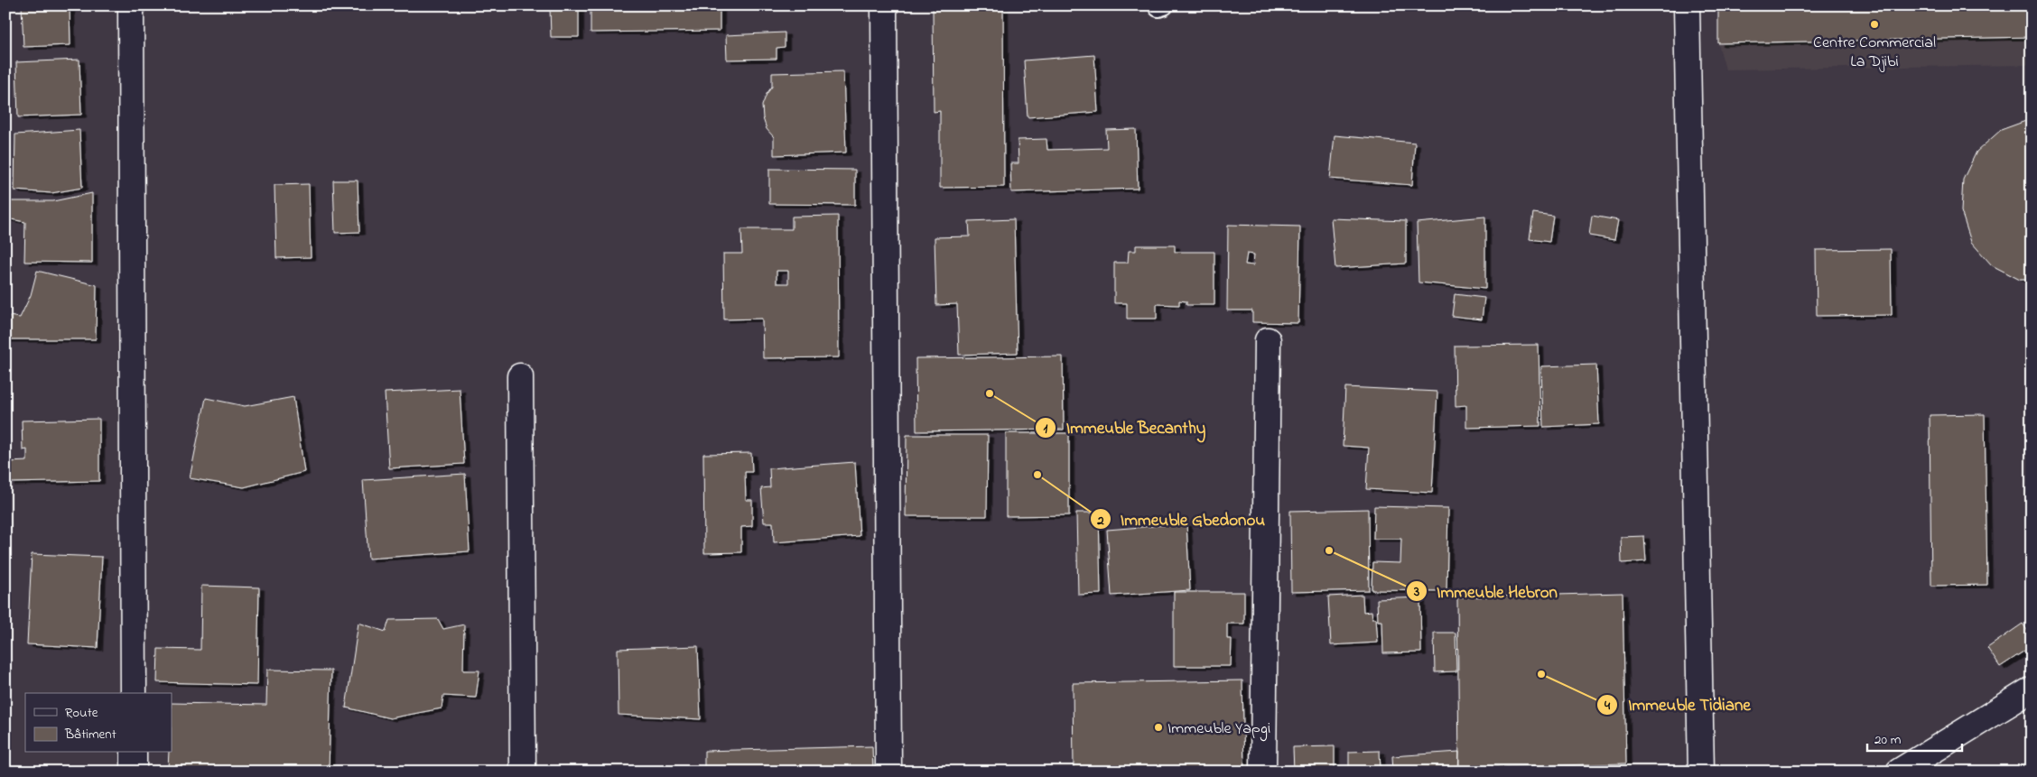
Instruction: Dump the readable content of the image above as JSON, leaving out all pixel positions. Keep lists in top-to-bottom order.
{
  "places": [
    "Centre Commercial La Djibi",
    "Immeuble Becanthy",
    "Immeuble Gbedonou",
    "Immeuble Hebron",
    "Immeuble Tidiane",
    "Immeuble Yapgi"
  ],
  "legend": ["Route", "Bâtiment"],
  "scale_bar": "20 m"
}
